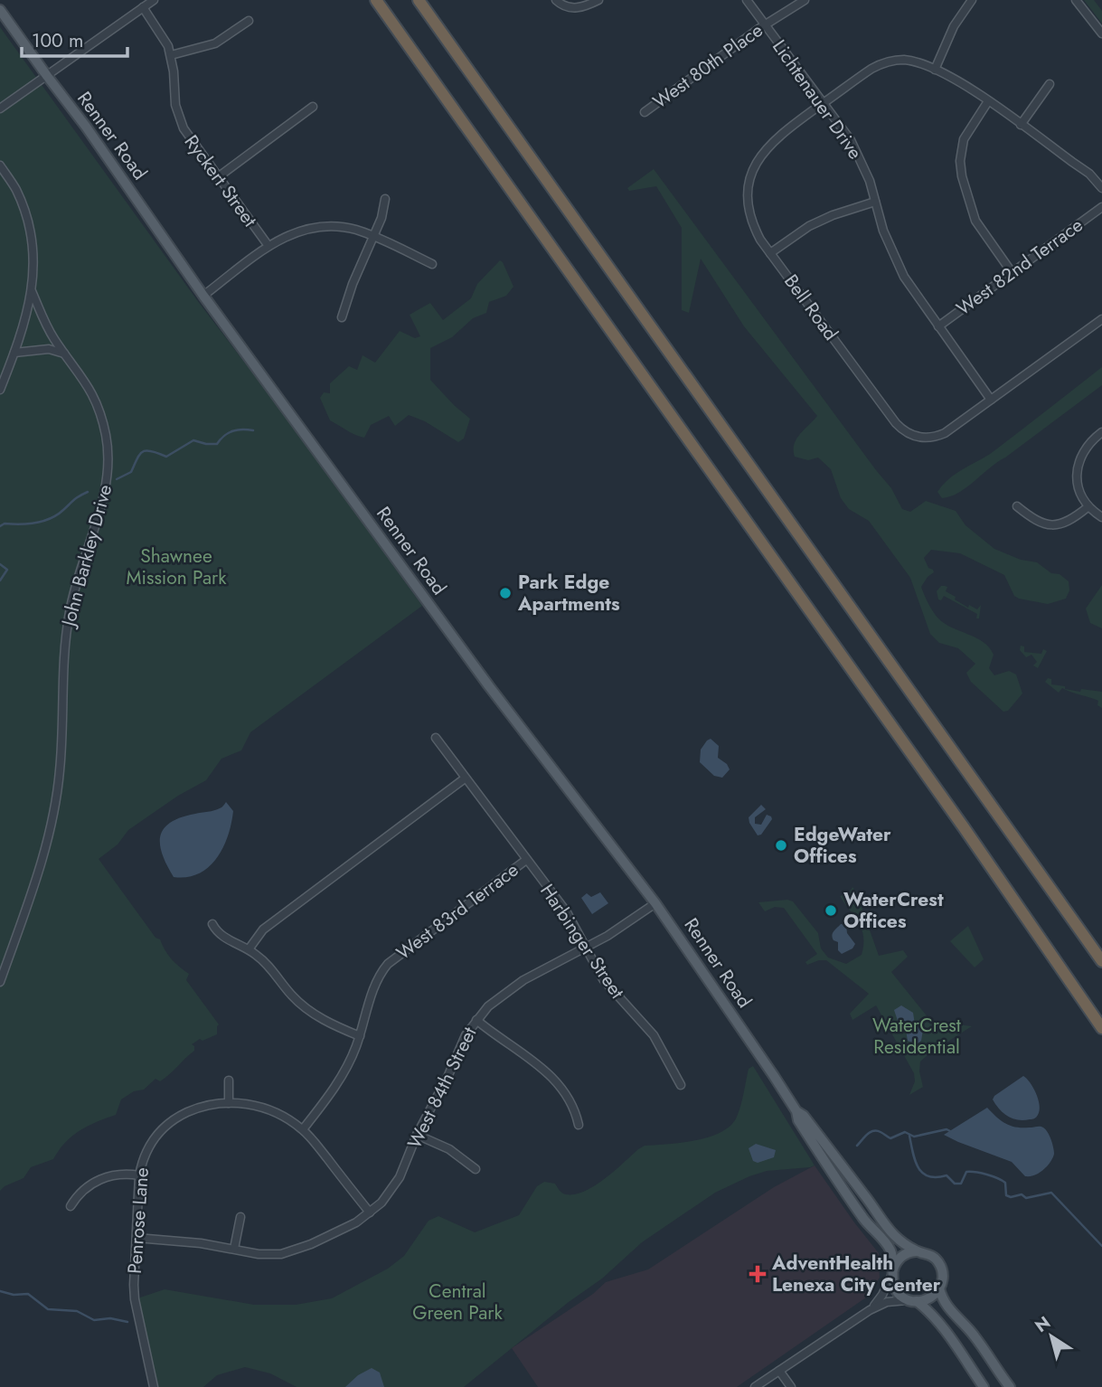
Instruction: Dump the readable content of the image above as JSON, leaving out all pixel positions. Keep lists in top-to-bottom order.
{
  "streets": {
    "main road": ["Renner Road"],
    "street": [
      "West 80th Place",
      "Lichtenauer Drive",
      "Ryckert Street",
      "West 82nd Terrace",
      "Bell Road",
      "John Barkley Drive",
      "West 83rd Terrace",
      "Harbinger Street",
      "West 84th Street",
      "Penrose Lane"
    ]
  },
  "crossings": [
    ["West 80th Place", "Lichtenauer Drive"],
    ["Lichtenauer Drive", "West 82nd Terrace"],
    ["Lichtenauer Drive", "Bell Road"],
    ["Renner Road", "West 84th Street"],
    ["West 83rd Terrace", "Harbinger Street"],
    ["West 83rd Terrace", "Penrose Lane"],
    ["Harbinger Street", "West 84th Street"],
    ["West 84th Street", "Penrose Lane"]
  ],
  "parks": ["Shawnee Mission Park", "WaterCrest Residential", "Central Green Park"],
  "places": {
    "other": ["Park Edge Apartments", "EdgeWater Offices", "WaterCrest Offices"],
    "health": ["AdventHealth Lenexa City Center"]
  },
  "scale_bar": "100 m",
  "north": "top left"
}
